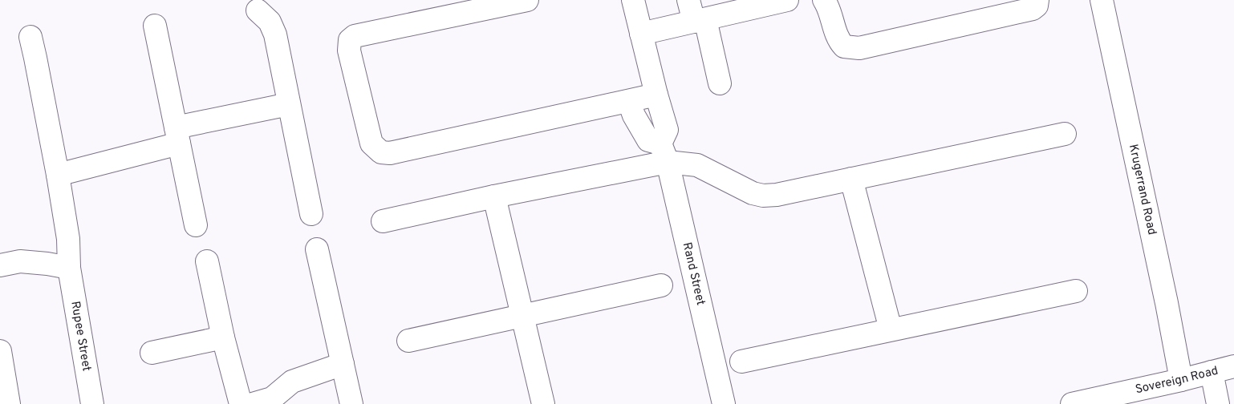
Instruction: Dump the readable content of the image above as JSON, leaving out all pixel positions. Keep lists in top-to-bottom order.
{
  "streets": {
    "street": [
      "Krugerrand Road",
      "Rand Street",
      "Rupee Street",
      "Sovereign Road"
    ]
  },
  "crossings": [
    ["Krugerrand Road", "Sovereign Road"]
  ]
}
